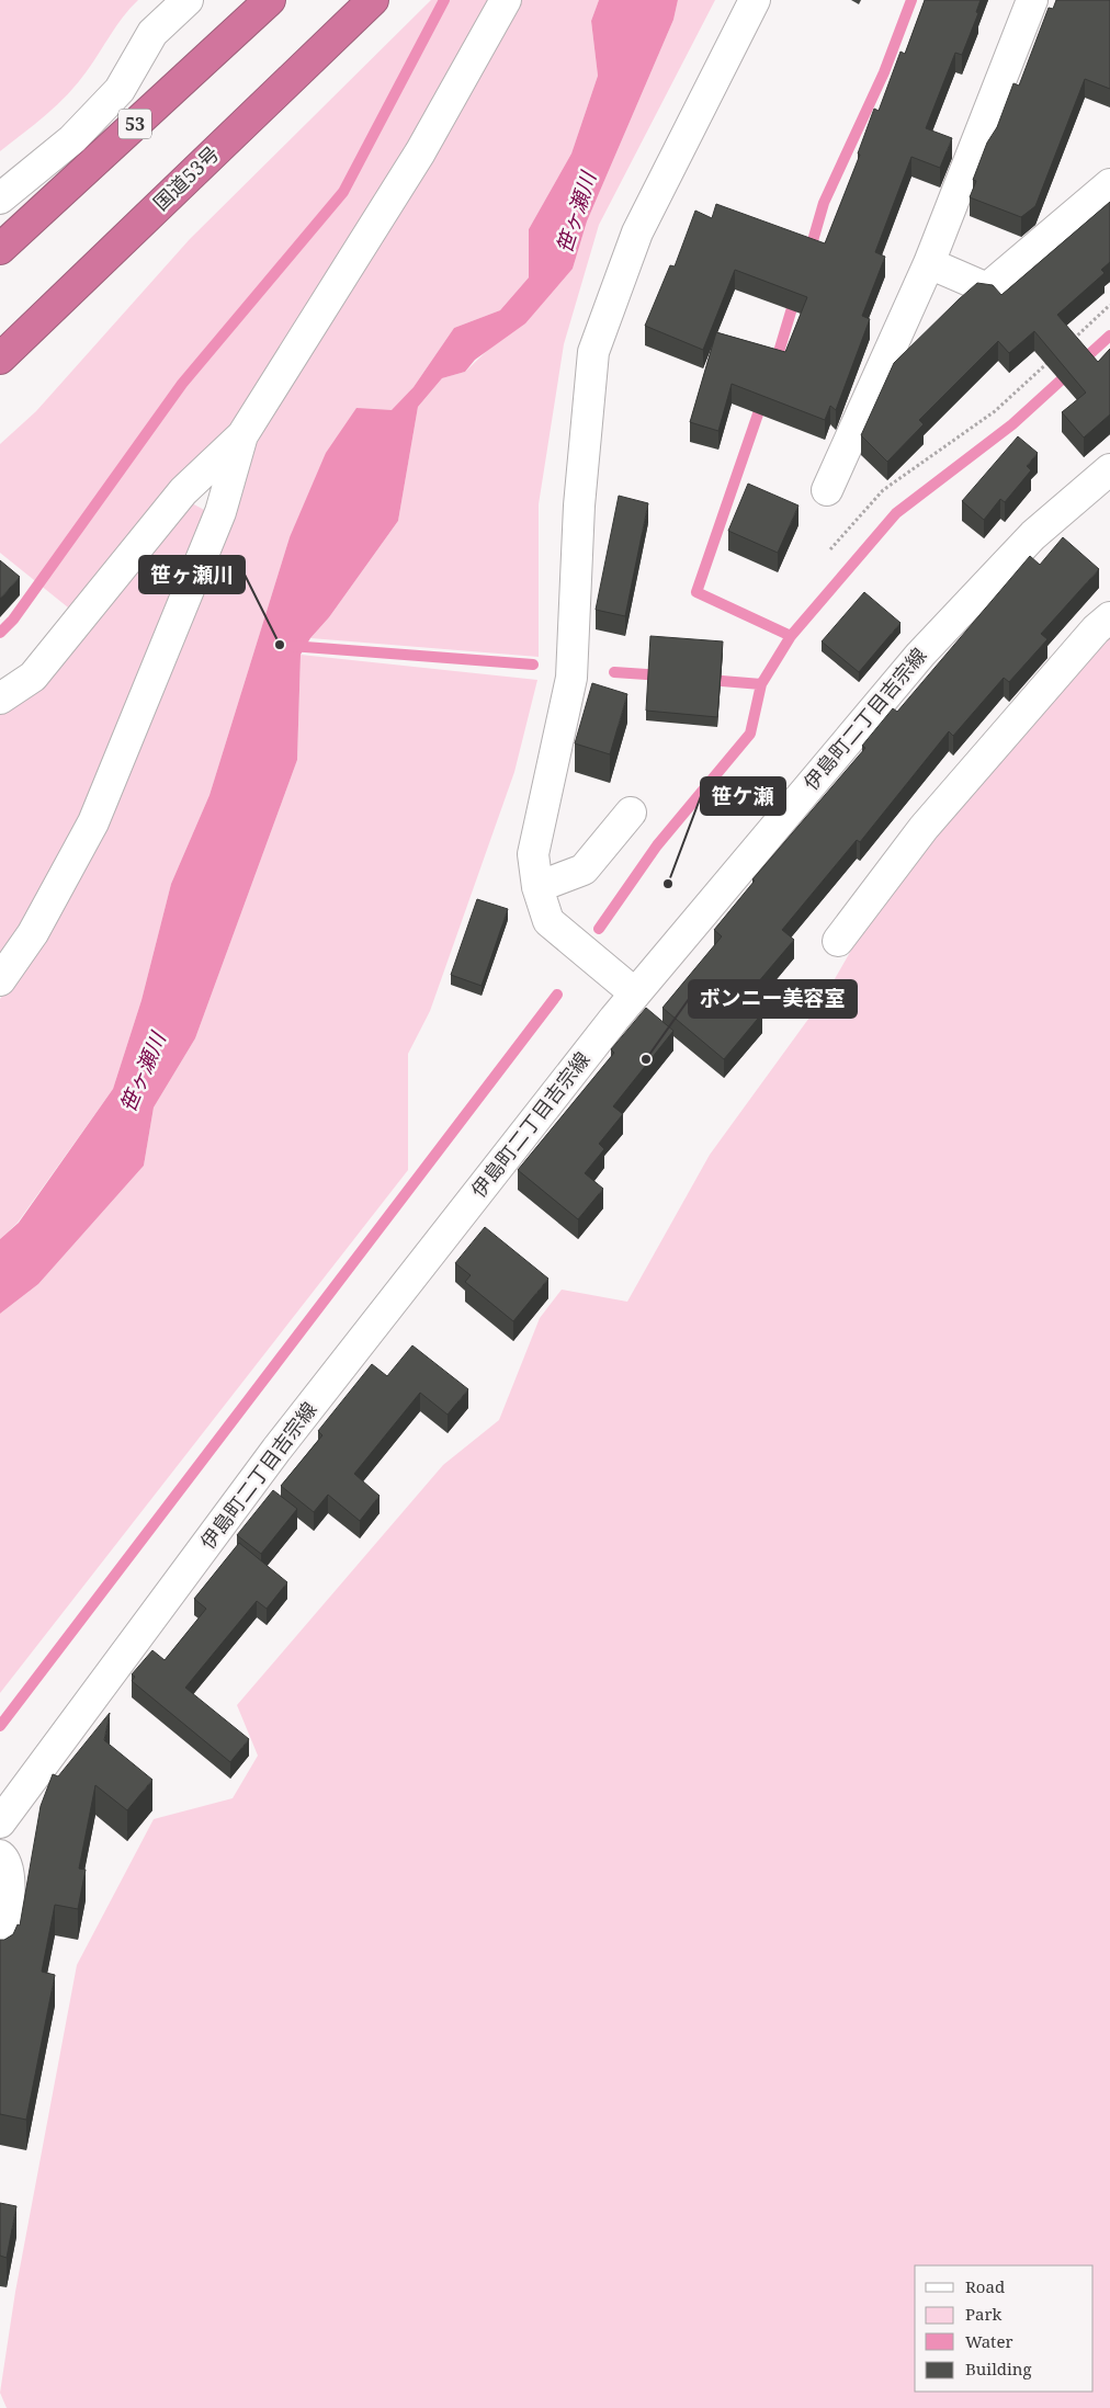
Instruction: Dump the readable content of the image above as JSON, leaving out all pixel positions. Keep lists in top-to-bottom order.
{
  "streets": {
    "highway": ["53", "国道53号"],
    "street": ["伊島町二丁目吉宗線"]
  },
  "water": ["笹ヶ瀬川"],
  "places": ["笹ヶ瀬川", "笹ケ瀬", "ボンニー美容室"],
  "legend": [
    "Road",
    "Park",
    "Water",
    "Building"
  ]
}
